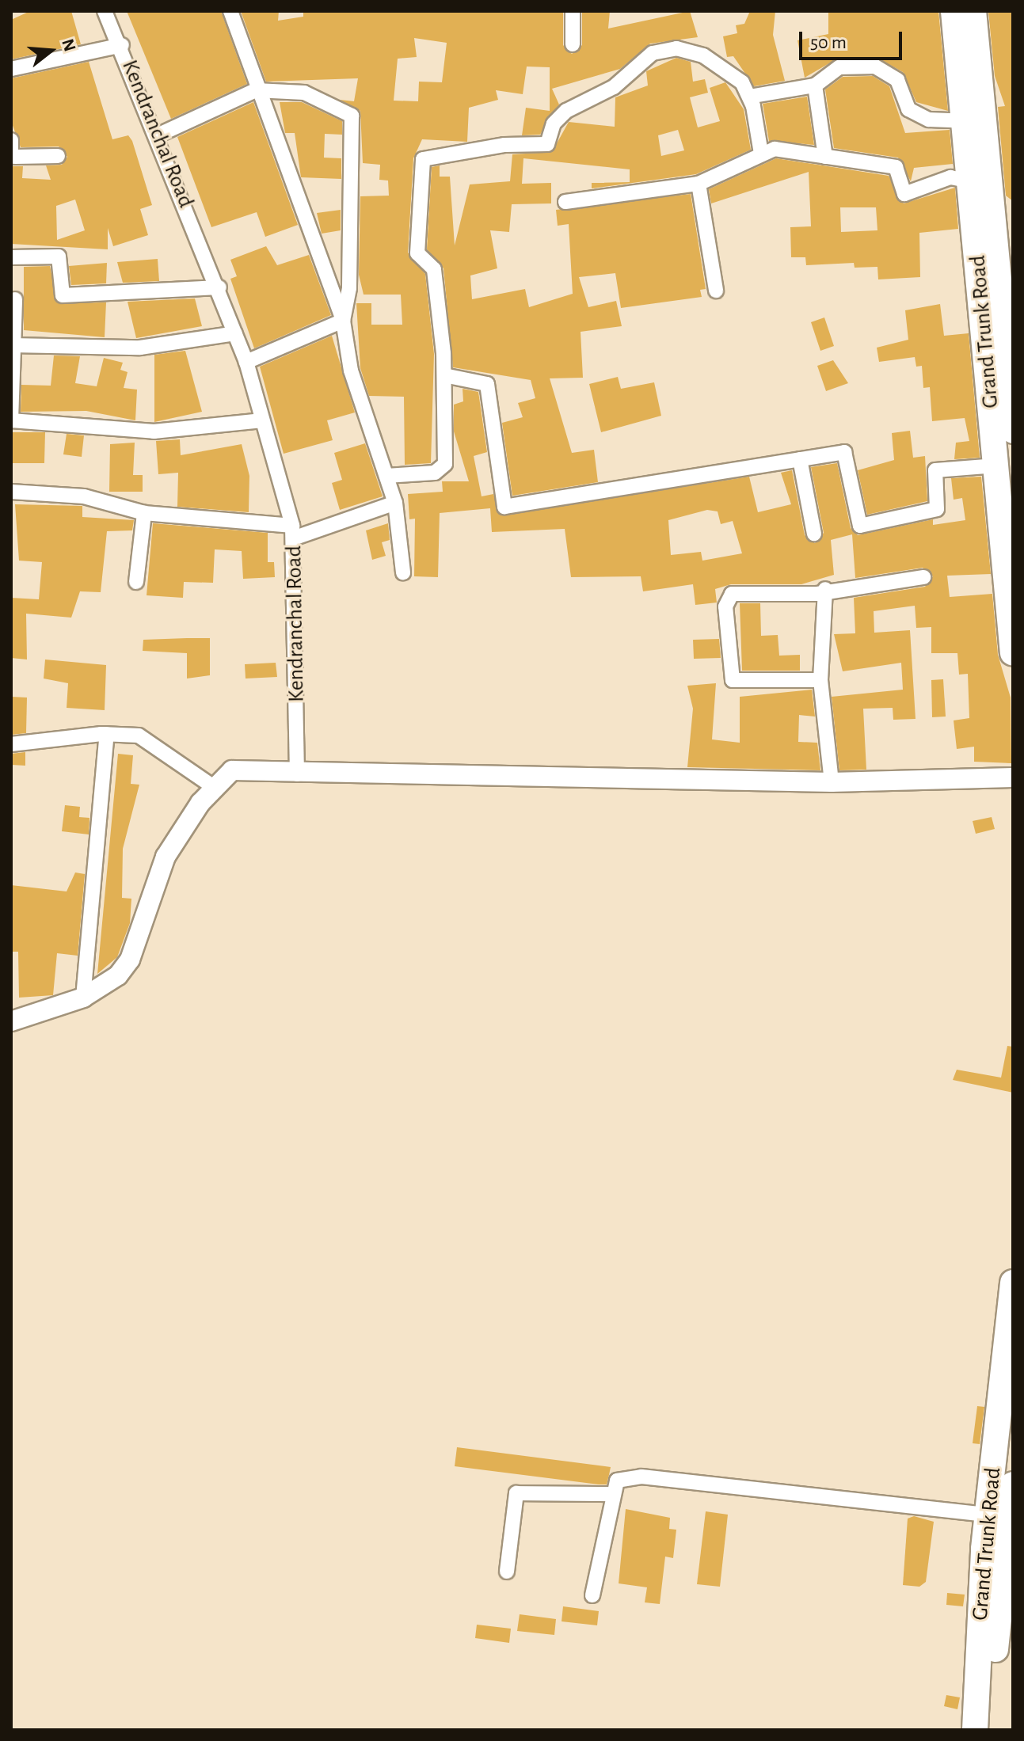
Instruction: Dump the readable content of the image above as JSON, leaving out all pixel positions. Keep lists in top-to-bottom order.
{
  "streets": {
    "highway": ["Grand Trunk Road"],
    "street": ["Kendranchal Road"]
  },
  "scale_bar": "50 m",
  "north": "right"
}
